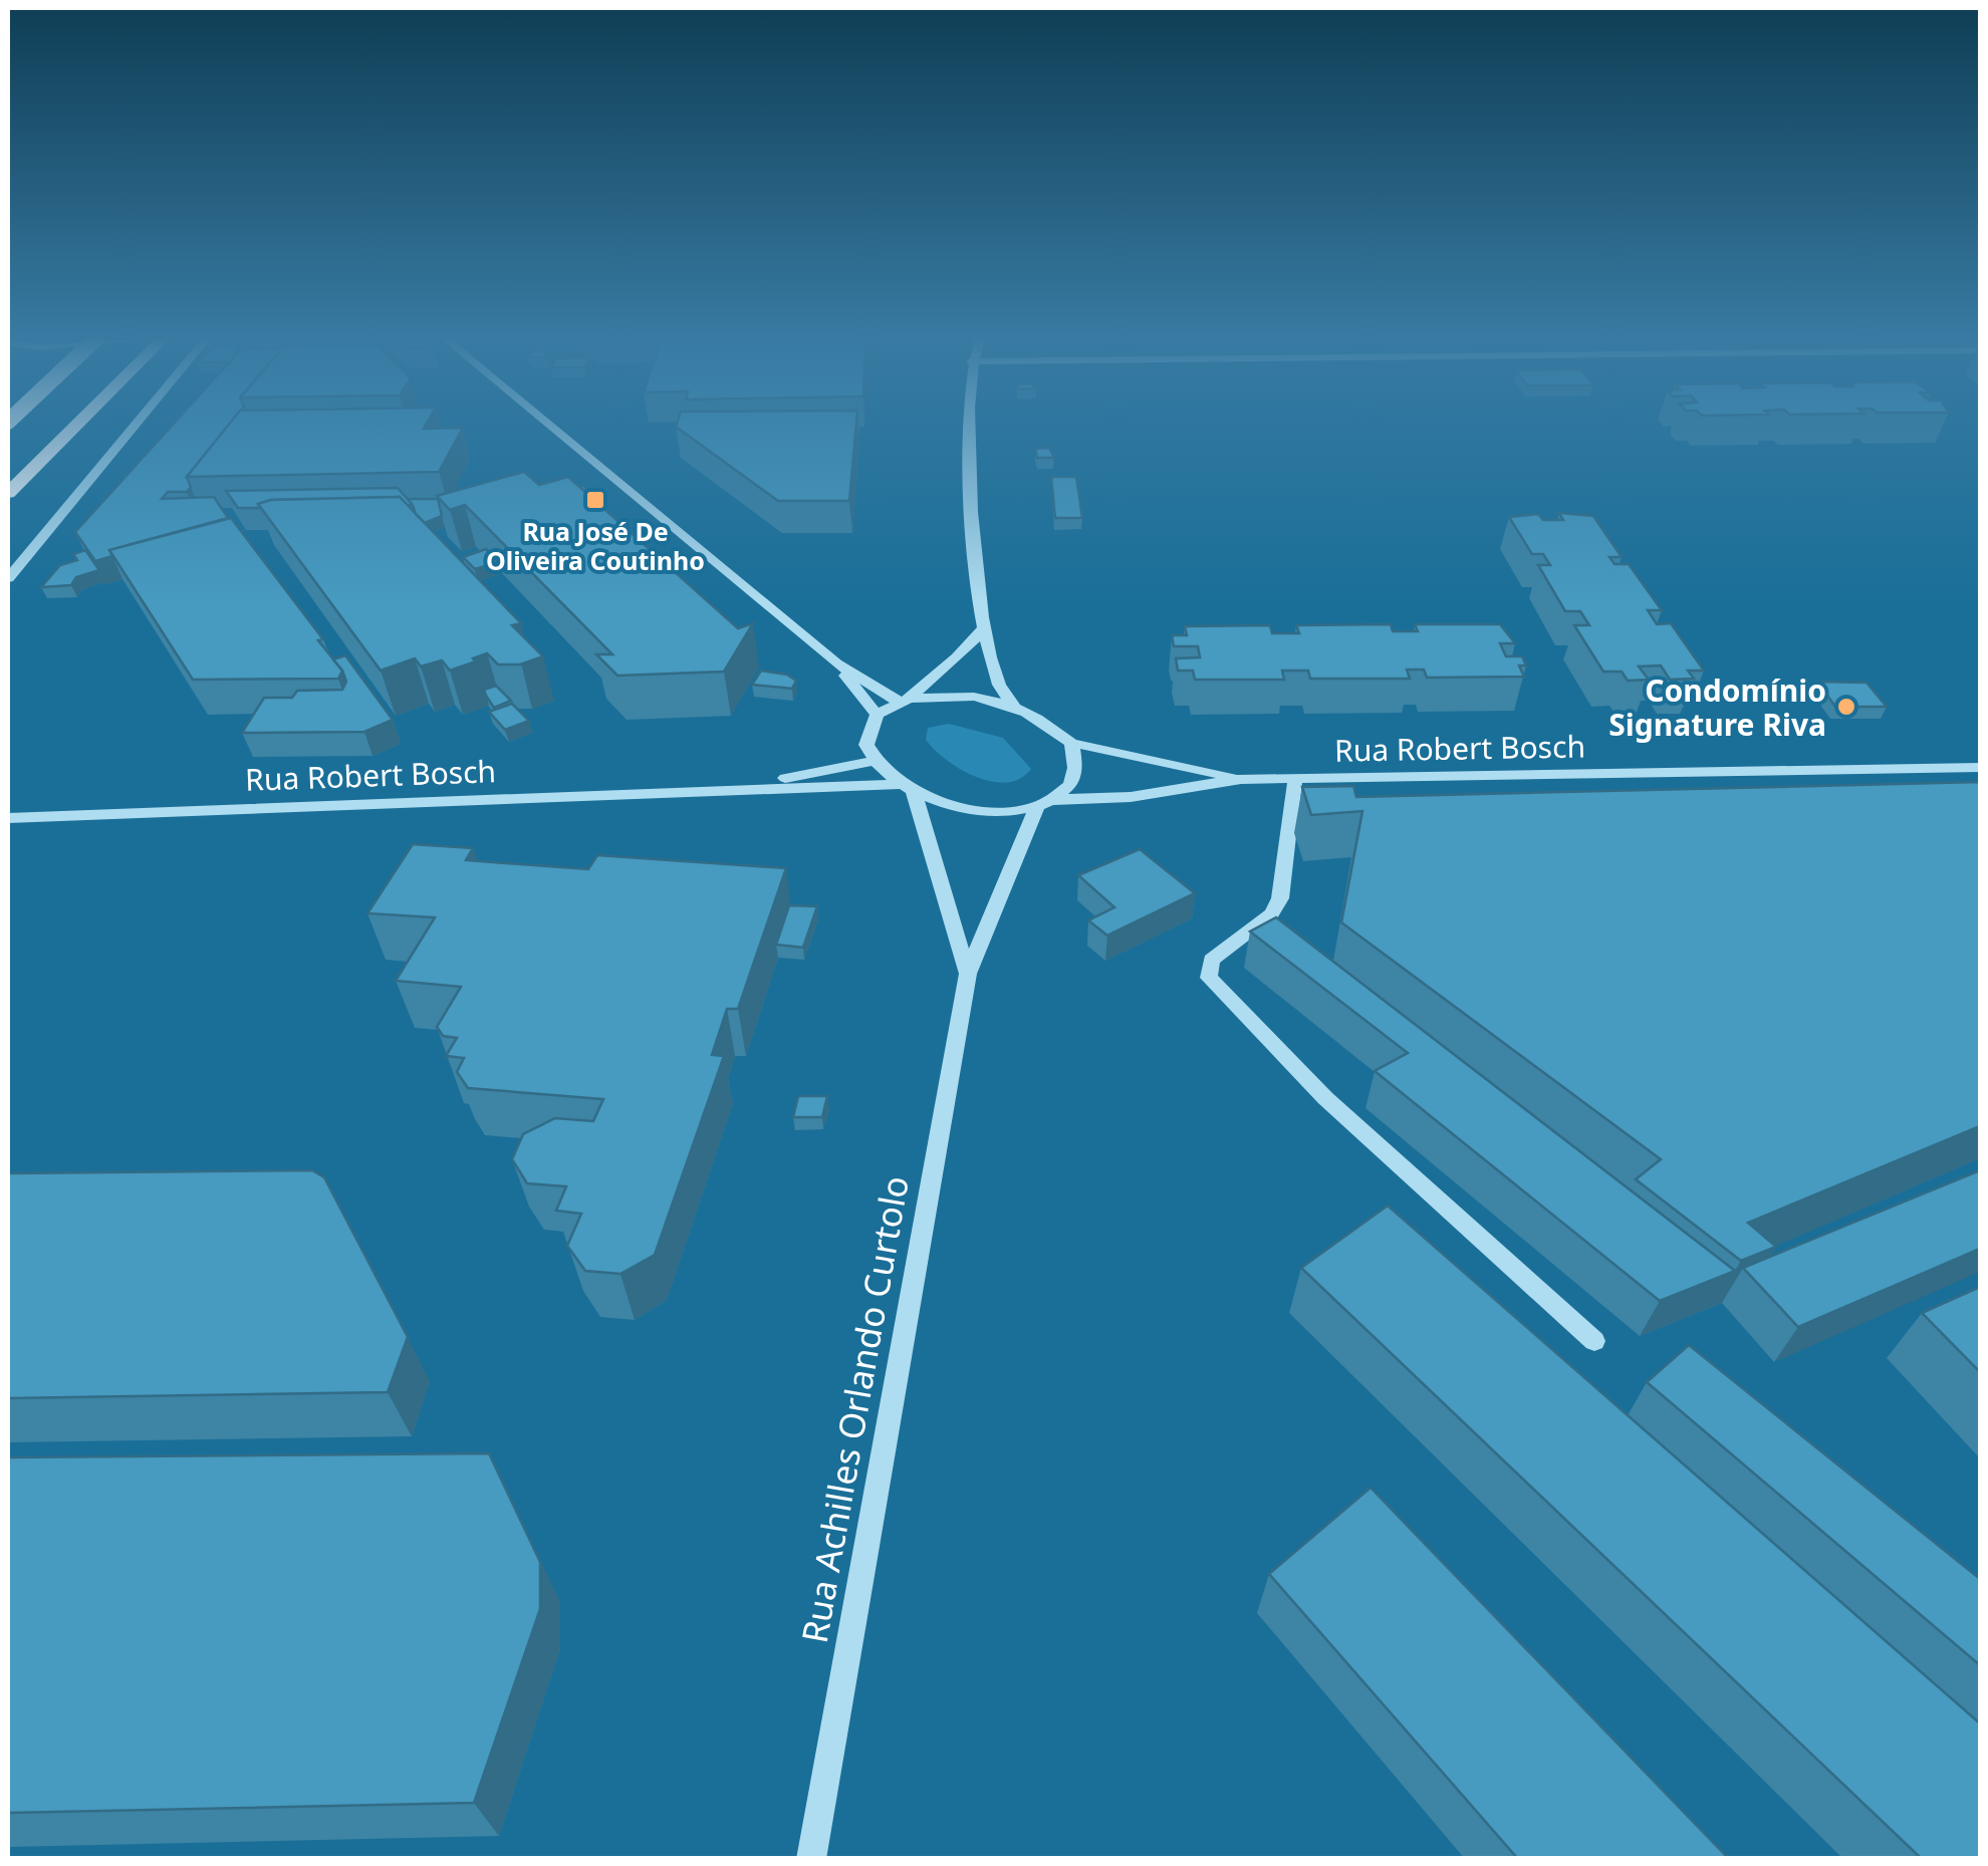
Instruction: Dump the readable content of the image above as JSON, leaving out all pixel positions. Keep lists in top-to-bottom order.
{
  "streets": {
    "street": ["Rua Robert Bosch", "Rua Achilles Orlando Curtolo"]
  },
  "crossings": [
    ["Rua Robert Bosch", "Rua Achilles Orlando Curtolo"]
  ],
  "places": {
    "transit": ["Rua José De Oliveira Coutinho"],
    "other": ["Condomínio Signature Riva"]
  }
}
